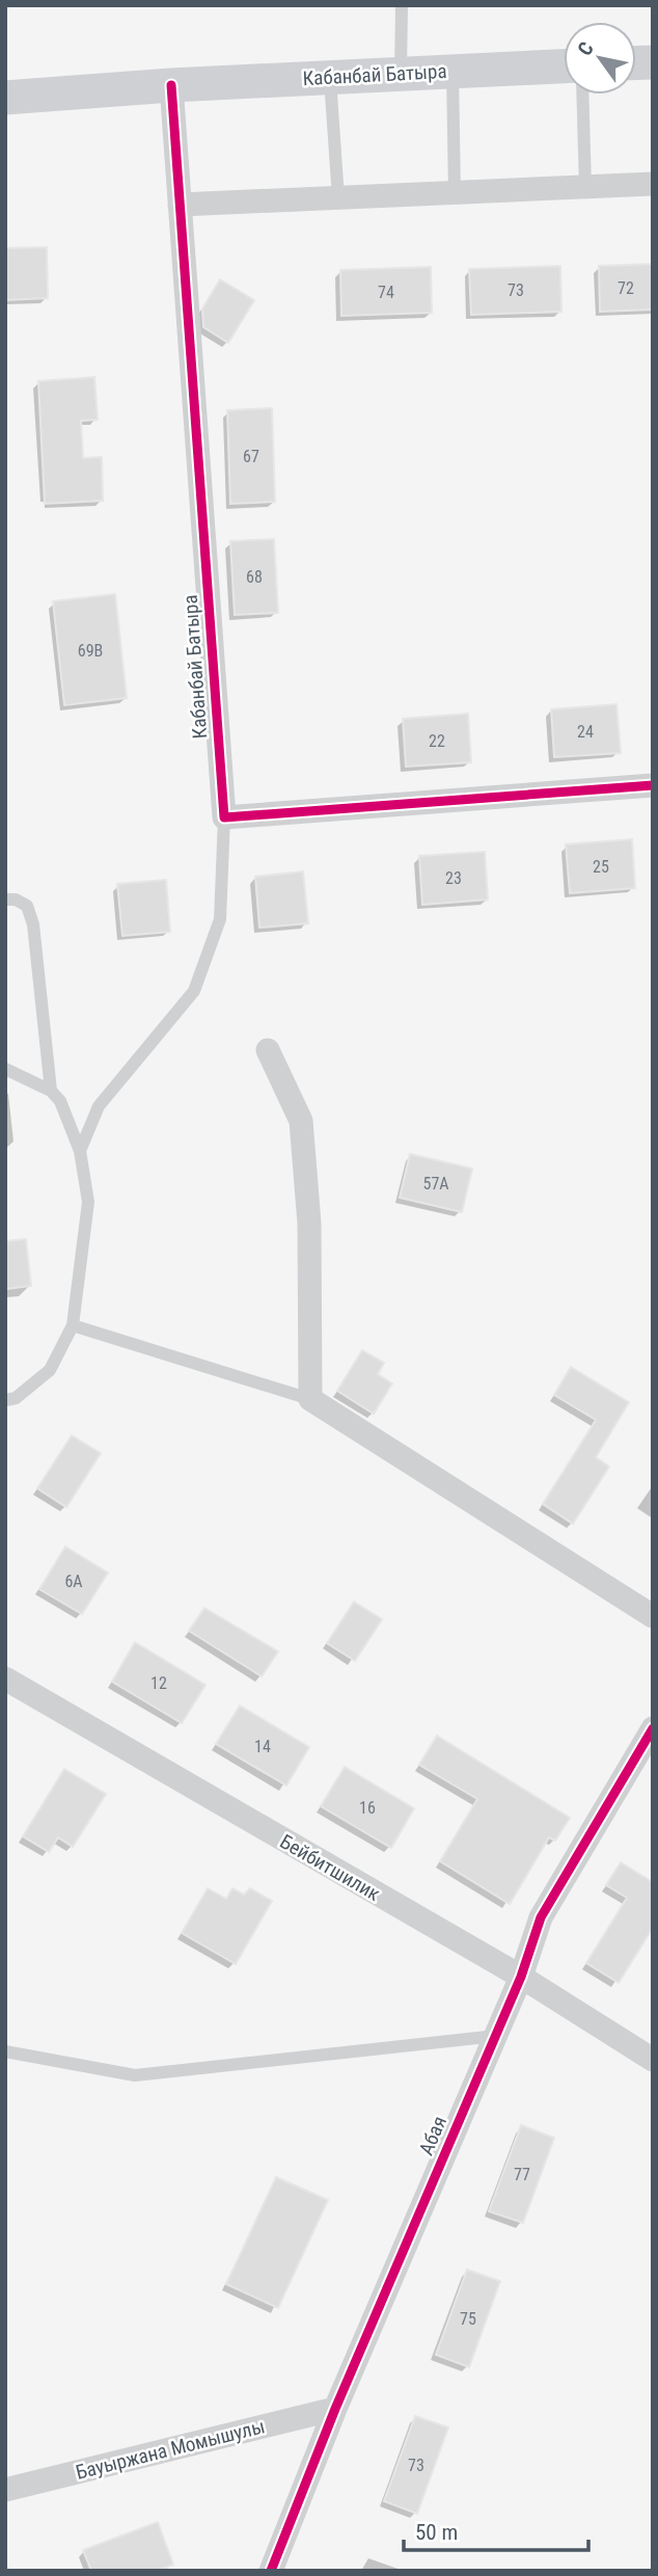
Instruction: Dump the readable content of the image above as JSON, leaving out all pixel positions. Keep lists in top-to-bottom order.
{
  "streets": {
    "main road": ["Кабанбай Батыра"],
    "street": ["Бейбитшилик", "Абая", "Бауыржана Момышулы"]
  },
  "crossings": [
    ["Бейбитшилик", "Абая"],
    ["Абая", "Бауыржана Момышулы"]
  ],
  "house_numbers": [
    "72",
    "73",
    "74",
    "67",
    "68",
    "69В",
    "24",
    "22",
    "25",
    "23",
    "57А",
    "6А",
    "12",
    "14",
    "16",
    "77",
    "75",
    "73"
  ],
  "scale_bar": "50 m",
  "north": "top left"
}
